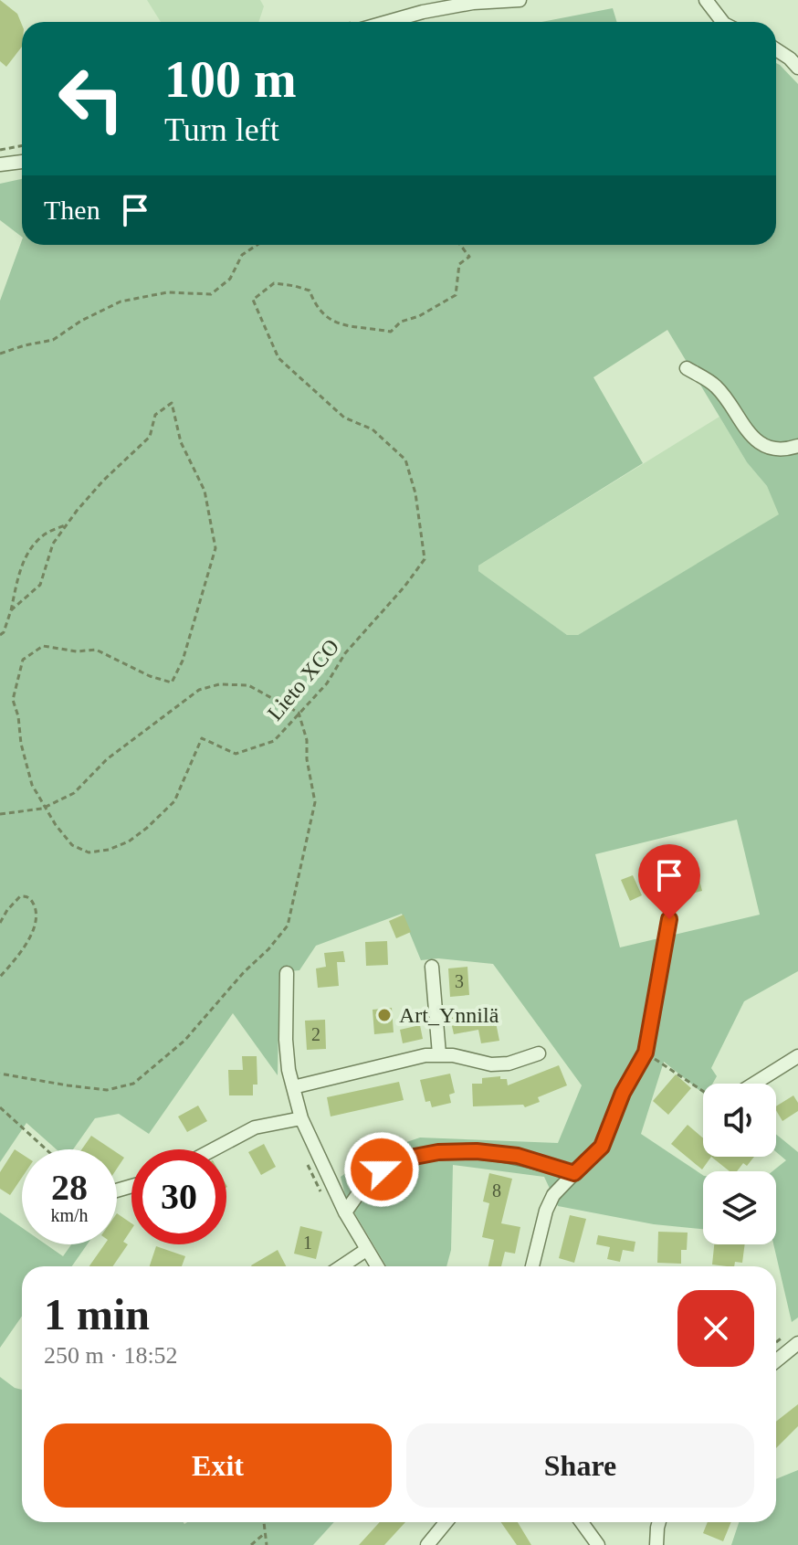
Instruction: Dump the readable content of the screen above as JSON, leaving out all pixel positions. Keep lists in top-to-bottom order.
{
  "streets": {
    "path": ["Lieto XCO"]
  },
  "places": ["Art_Ynnilä"],
  "house_numbers": [
    "3",
    "2",
    "8",
    "1"
  ],
  "page": {
    "turn": ["100 m", "Turn left"],
    "then": "Then",
    "speed": "28 km/h",
    "limit": "30",
    "heading": ["1 min", "250 m · 18:52"],
    "buttons": ["Exit", "Share"]
  }
}
